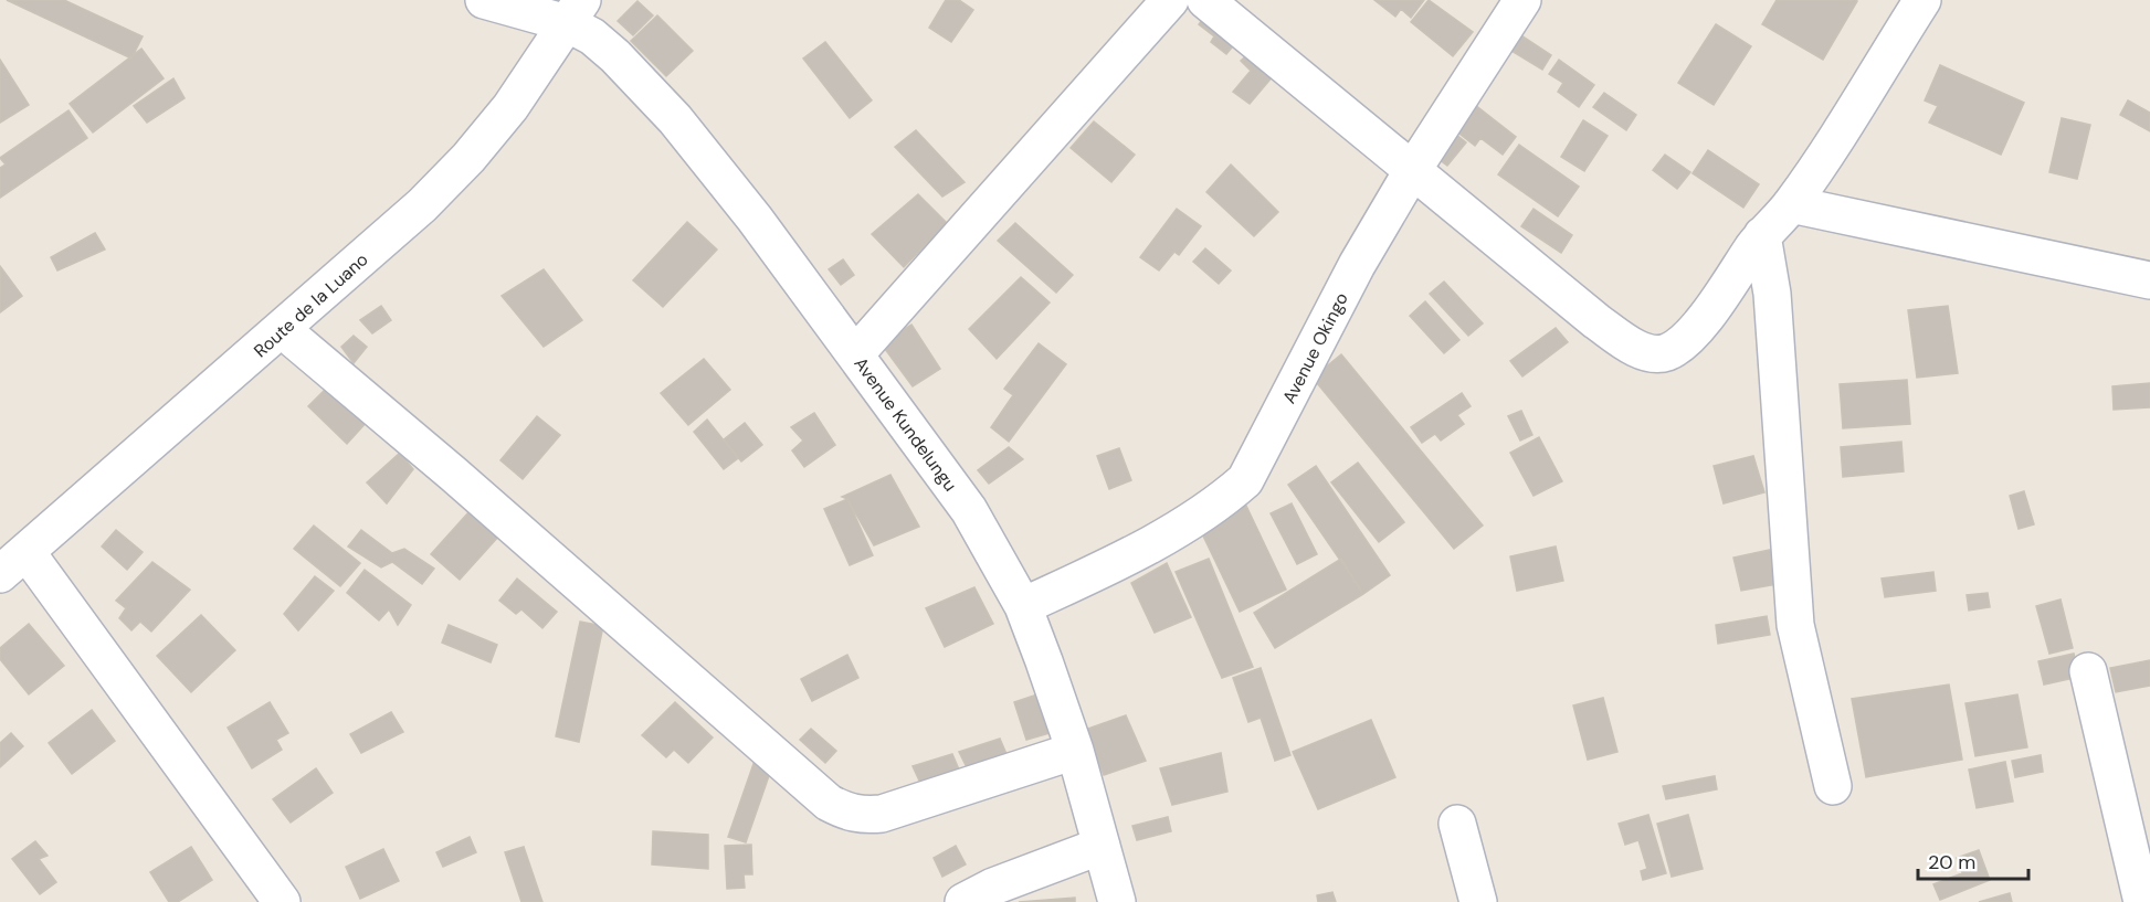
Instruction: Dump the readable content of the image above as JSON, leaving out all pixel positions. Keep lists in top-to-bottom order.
{
  "streets": {
    "street": ["Route de la Luano", "Avenue Okingo", "Avenue Kundelungu"]
  },
  "crossings": [
    ["Route de la Luano", "Avenue Kundelungu"],
    ["Avenue Okingo", "Avenue Kundelungu"]
  ],
  "scale_bar": "20 m"
}
